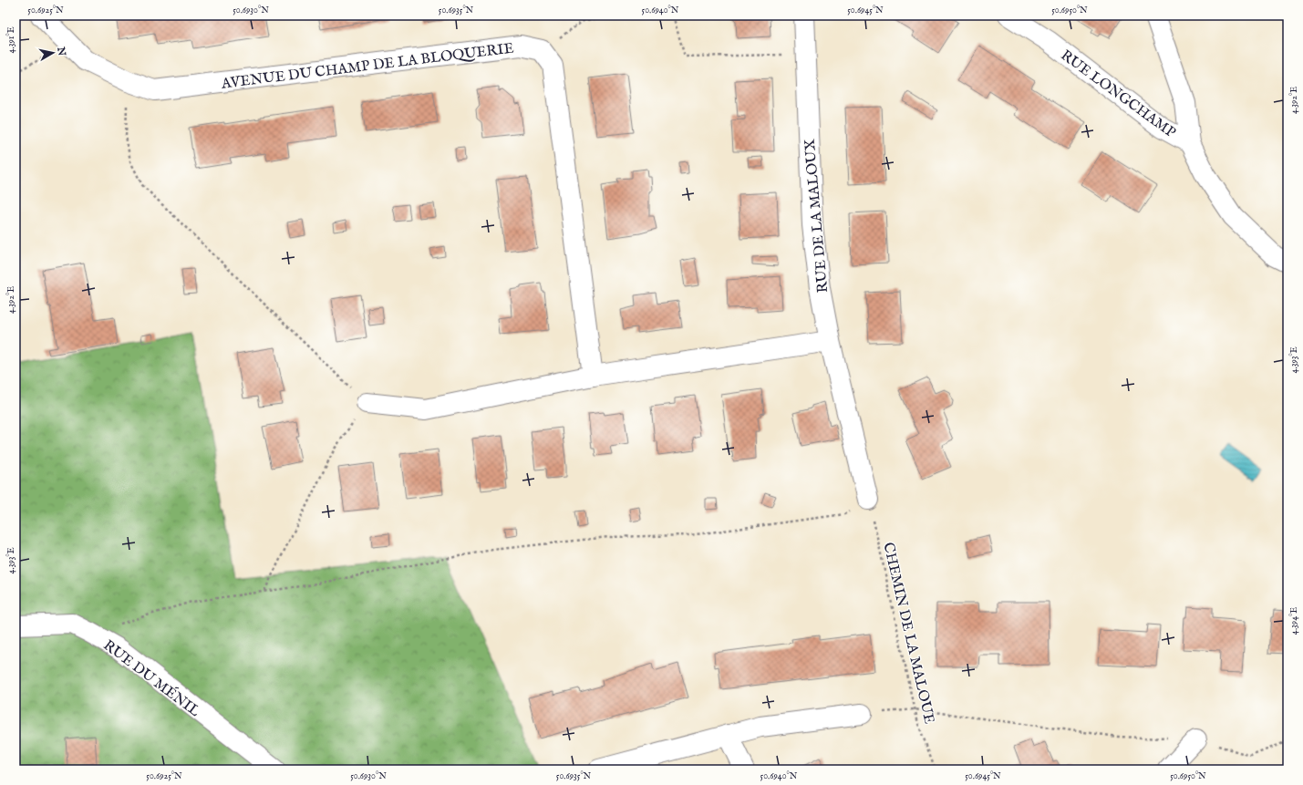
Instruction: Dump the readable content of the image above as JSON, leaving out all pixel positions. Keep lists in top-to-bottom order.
{
  "streets": {
    "street": [
      "AVENUE DU CHAMP DE LA BLOQUERIE",
      "RUE LONGCHAMP",
      "RUE DE LA MALOUX",
      "RUE DU MÉNIL"
    ],
    "path": ["CHEMIN DE LA MALOUE"]
  },
  "crossings": [
    ["RUE DE LA MALOUX", "CHEMIN DE LA MALOUE"]
  ],
  "north": "right",
  "coordinates": [
    "50.6925°N",
    "50.6930°N",
    "50.6935°N",
    "50.6940°N",
    "50.6945°N",
    "50.6950°N",
    "4.391°E",
    "4.392°E",
    "4.393°E",
    "4.394°E"
  ]
}
